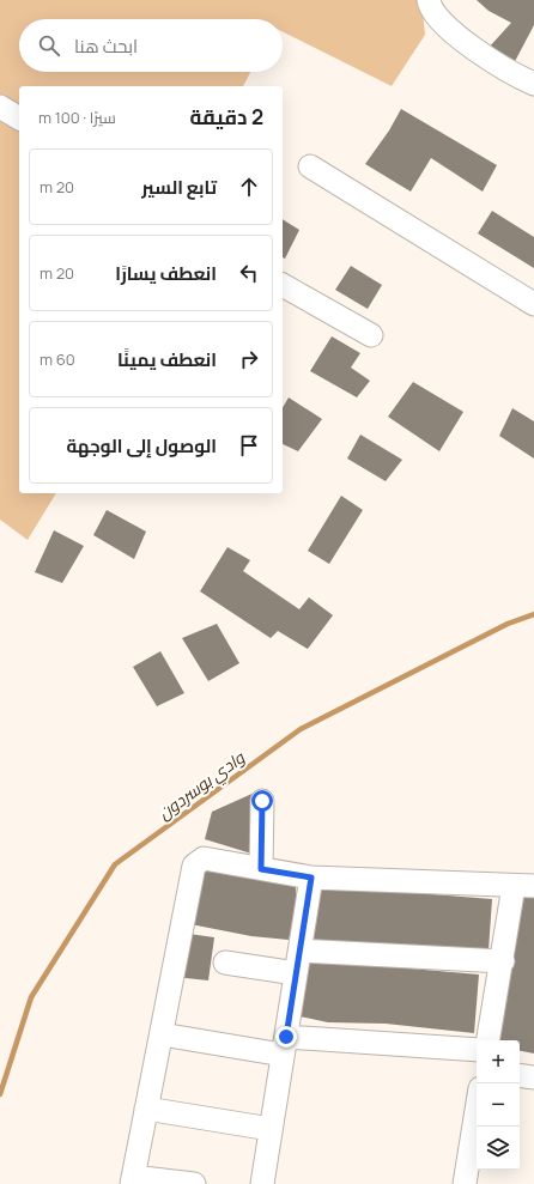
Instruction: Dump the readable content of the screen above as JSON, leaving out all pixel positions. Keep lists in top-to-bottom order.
{
  "water": ["وادي بوسردون"],
  "page": {
    "search": "ابحث هنا",
    "heading": ["2 دقيقة", "سيرًا · 100 m"],
    "list": [
      ["تابع السير", "20 m"],
      ["انعطف يسارًا", "20 m"],
      ["انعطف يمينًا", "60 m"],
      "الوصول إلى الوجهة"
    ],
    "map_buttons": ["+", "−"]
  }
}
